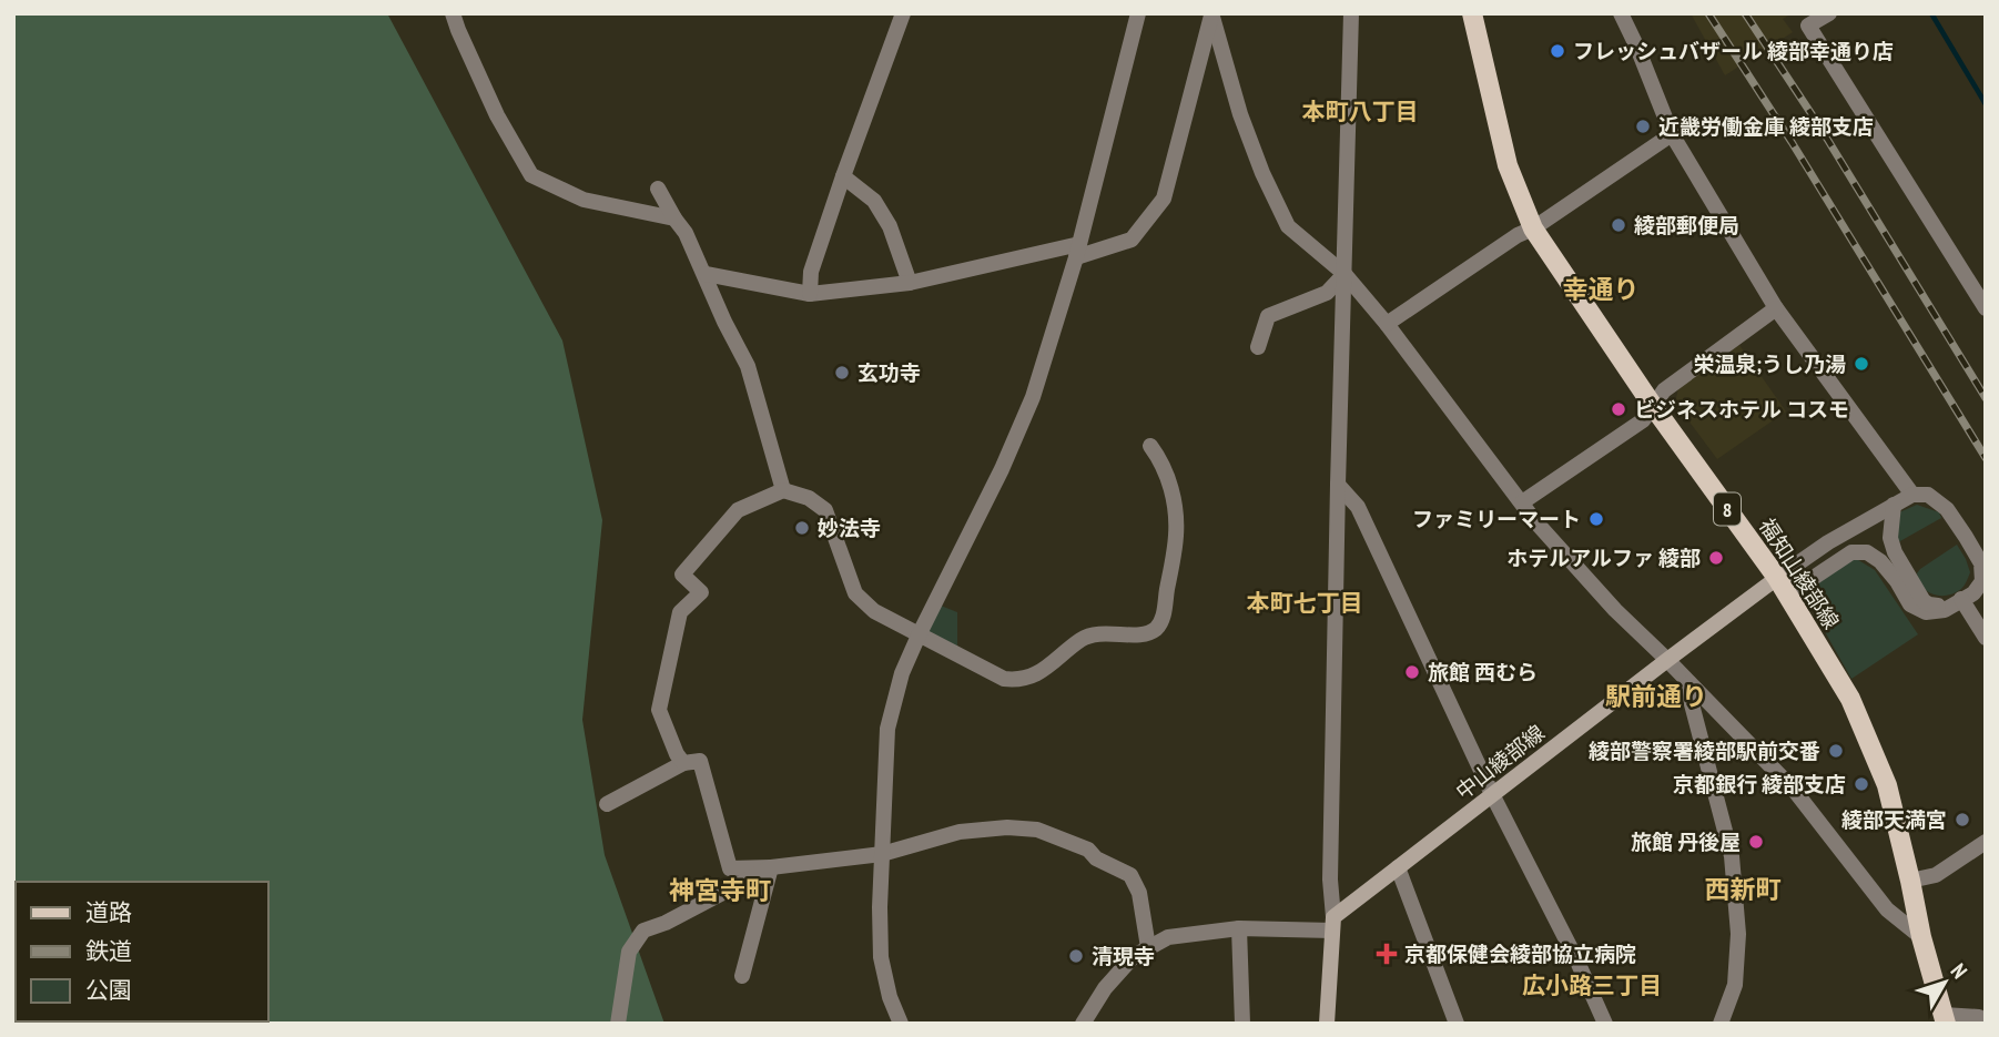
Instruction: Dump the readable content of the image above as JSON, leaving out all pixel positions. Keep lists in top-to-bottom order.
{
  "streets": {
    "main road": ["8", "福知山綾部線", "中山綾部線"]
  },
  "crossings": [
    ["福知山綾部線", "中山綾部線"]
  ],
  "districts": [
    "本町八丁目",
    "幸通り",
    "本町七丁目",
    "駅前通り",
    "西新町",
    "神宮寺町",
    "広小路三丁目"
  ],
  "places": {
    "other": [
      "フレッシュバザール 綾部幸通り店",
      "近畿労働金庫 綾部支店",
      "綾部郵便局",
      "栄温泉;うし乃湯",
      "玄功寺",
      "ビジネスホテル コスモ",
      "ファミリーマート",
      "妙法寺",
      "ホテルアルファ 綾部",
      "旅館 西むら",
      "綾部警察署綾部駅前交番",
      "京都銀行 綾部支店",
      "綾部天満宮",
      "旅館 丹後屋",
      "清現寺"
    ],
    "health": ["京都保健会綾部協立病院"]
  },
  "legend": ["道路", "鉄道", "公園"],
  "north": "top right"
}
